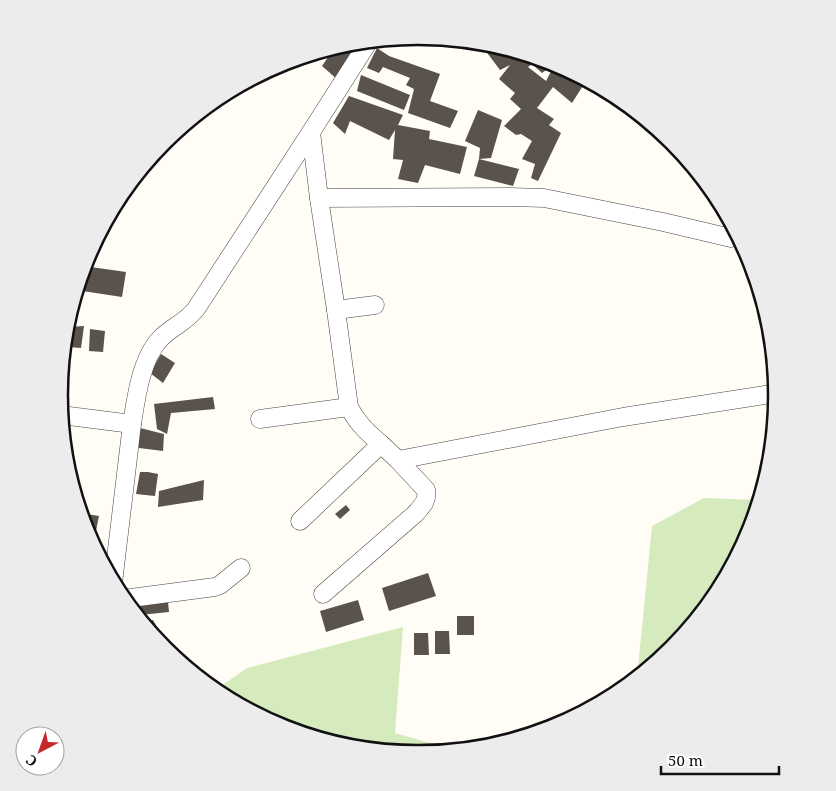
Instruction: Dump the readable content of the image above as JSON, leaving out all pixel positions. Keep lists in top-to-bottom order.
{
  "scale_bar": "50 m",
  "north": "bottom left"
}
